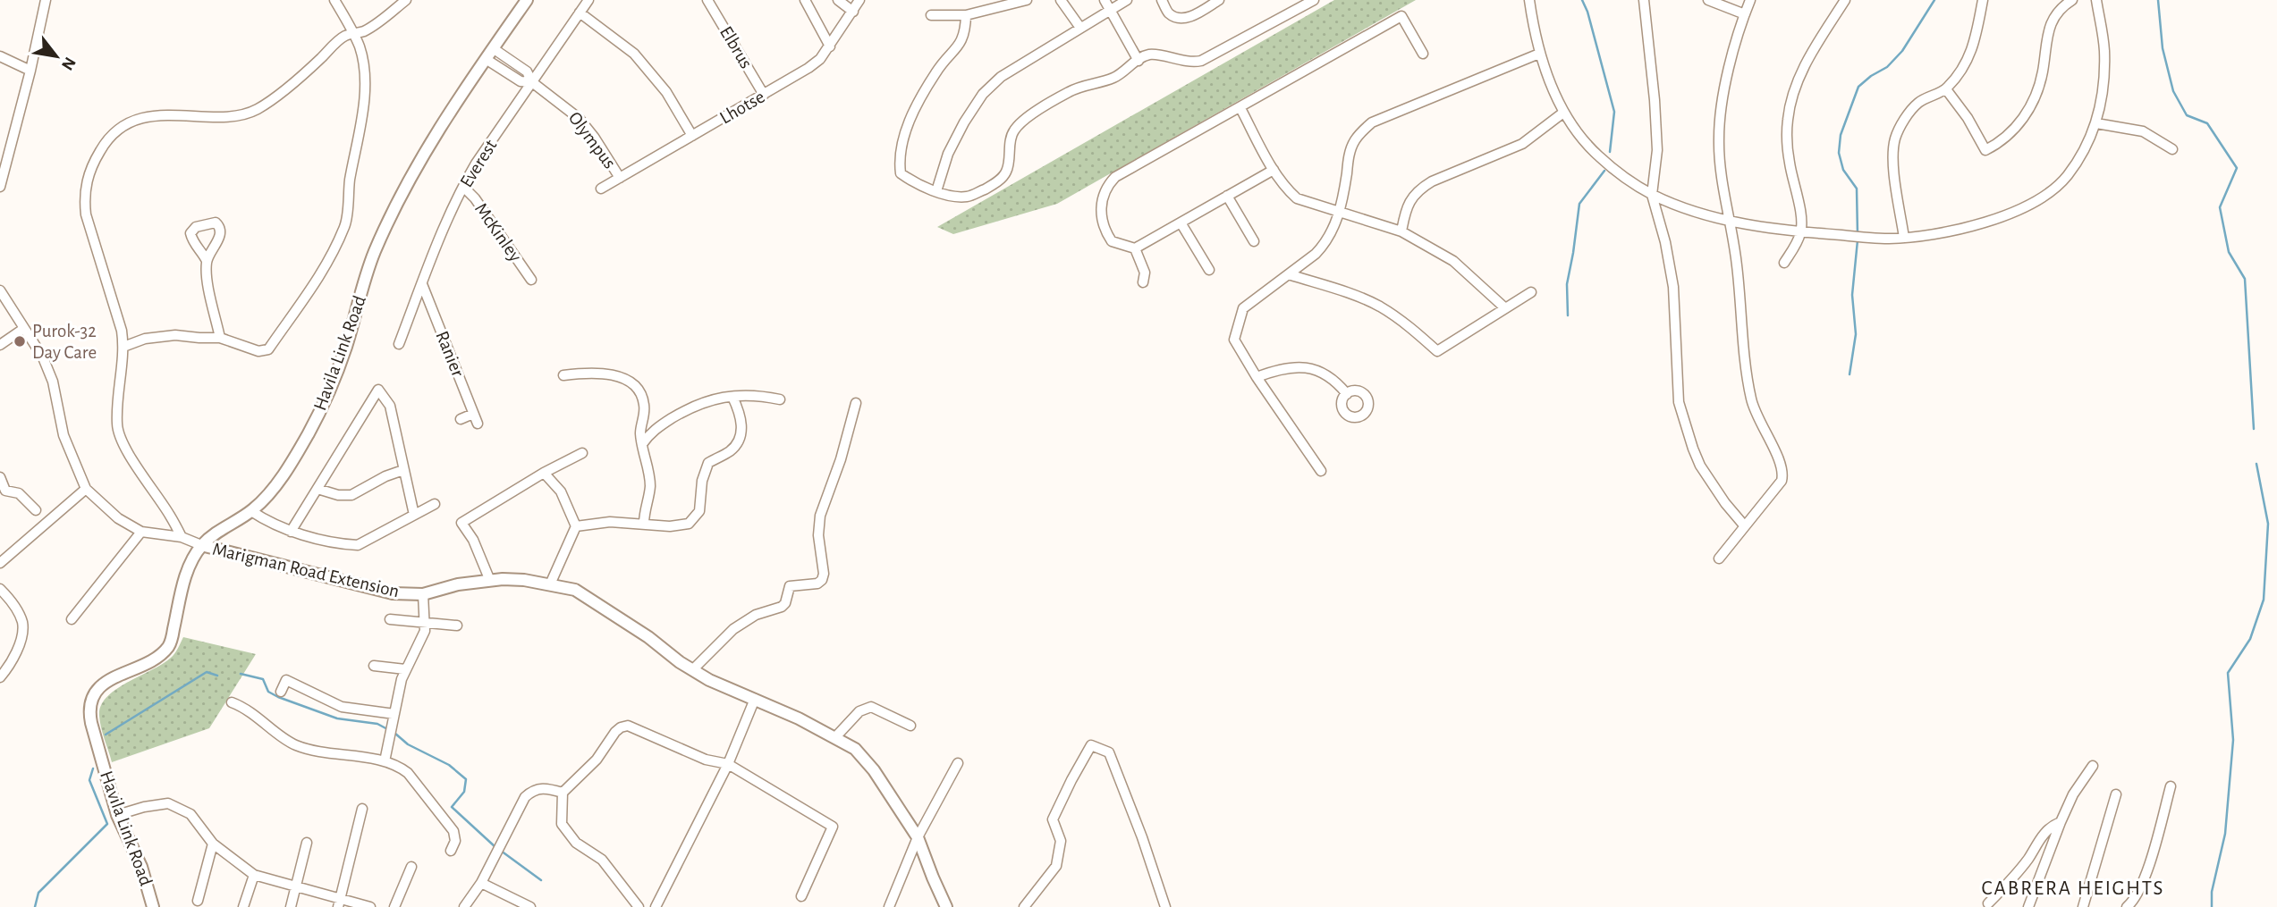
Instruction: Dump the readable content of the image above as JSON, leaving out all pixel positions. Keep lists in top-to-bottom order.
{
  "streets": {
    "street": [
      "Elbrus",
      "Lhotse",
      "Olympus",
      "Everest",
      "McKinley",
      "Havila Link Road",
      "Ranier",
      "Marigman Road Extension"
    ]
  },
  "crossings": [
    ["Elbrus", "Lhotse"],
    ["Lhotse", "Olympus"],
    ["Olympus", "Everest"],
    ["Olympus", "Havila Link Road"],
    ["Everest", "McKinley"],
    ["Everest", "Ranier"],
    ["Havila Link Road", "Marigman Road Extension"]
  ],
  "districts": ["CABRERA HEIGHTS"],
  "places": ["Purok-32 Day Care"],
  "north": "bottom right"
}
